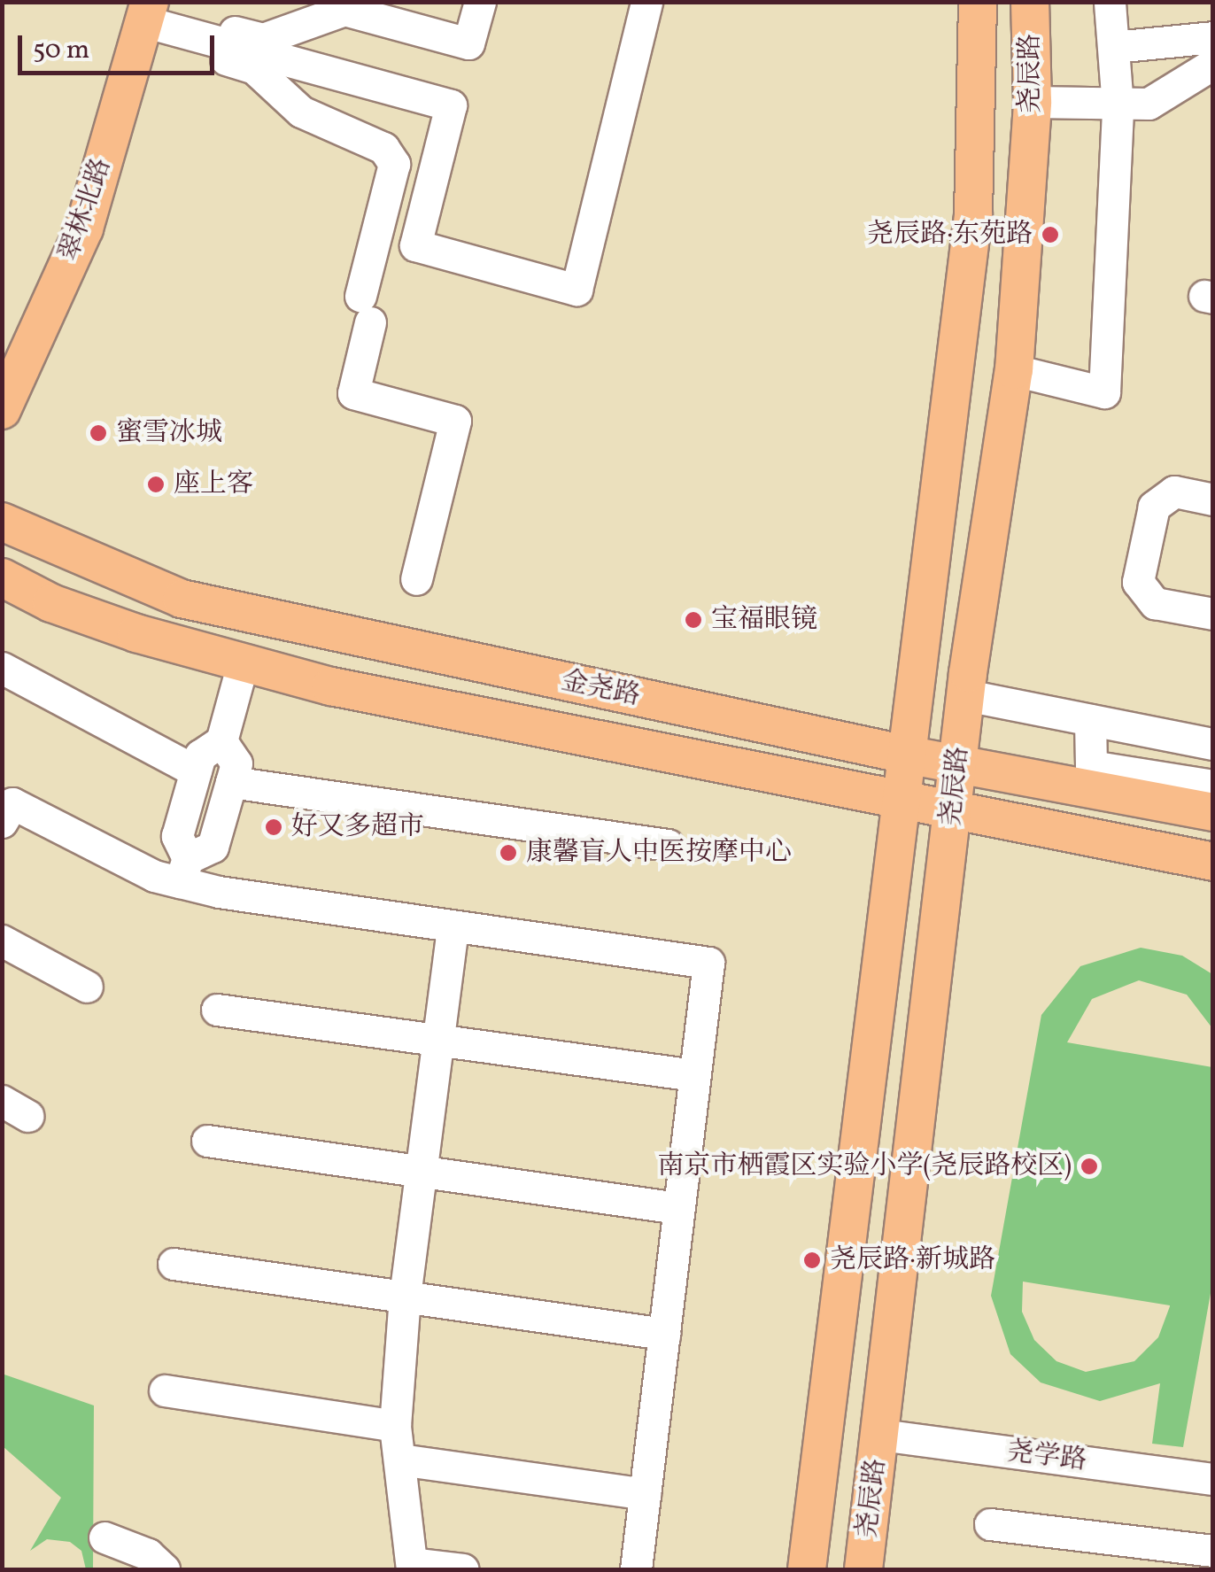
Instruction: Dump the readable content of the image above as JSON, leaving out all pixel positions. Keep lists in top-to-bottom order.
{
  "streets": {
    "main road": ["尧辰路", "翠林北路", "金尧路"],
    "street": ["尧学路"]
  },
  "crossings": [
    ["尧辰路", "金尧路"],
    ["尧辰路", "尧学路"]
  ],
  "places": [
    "尧辰路·东苑路",
    "蜜雪冰城",
    "座上客",
    "宝福眼镜",
    "好又多超市",
    "康馨盲人中医按摩中心",
    "南京市栖霞区实验小学(尧辰路校区)",
    "尧辰路·新城路"
  ],
  "scale_bar": "50 m"
}
